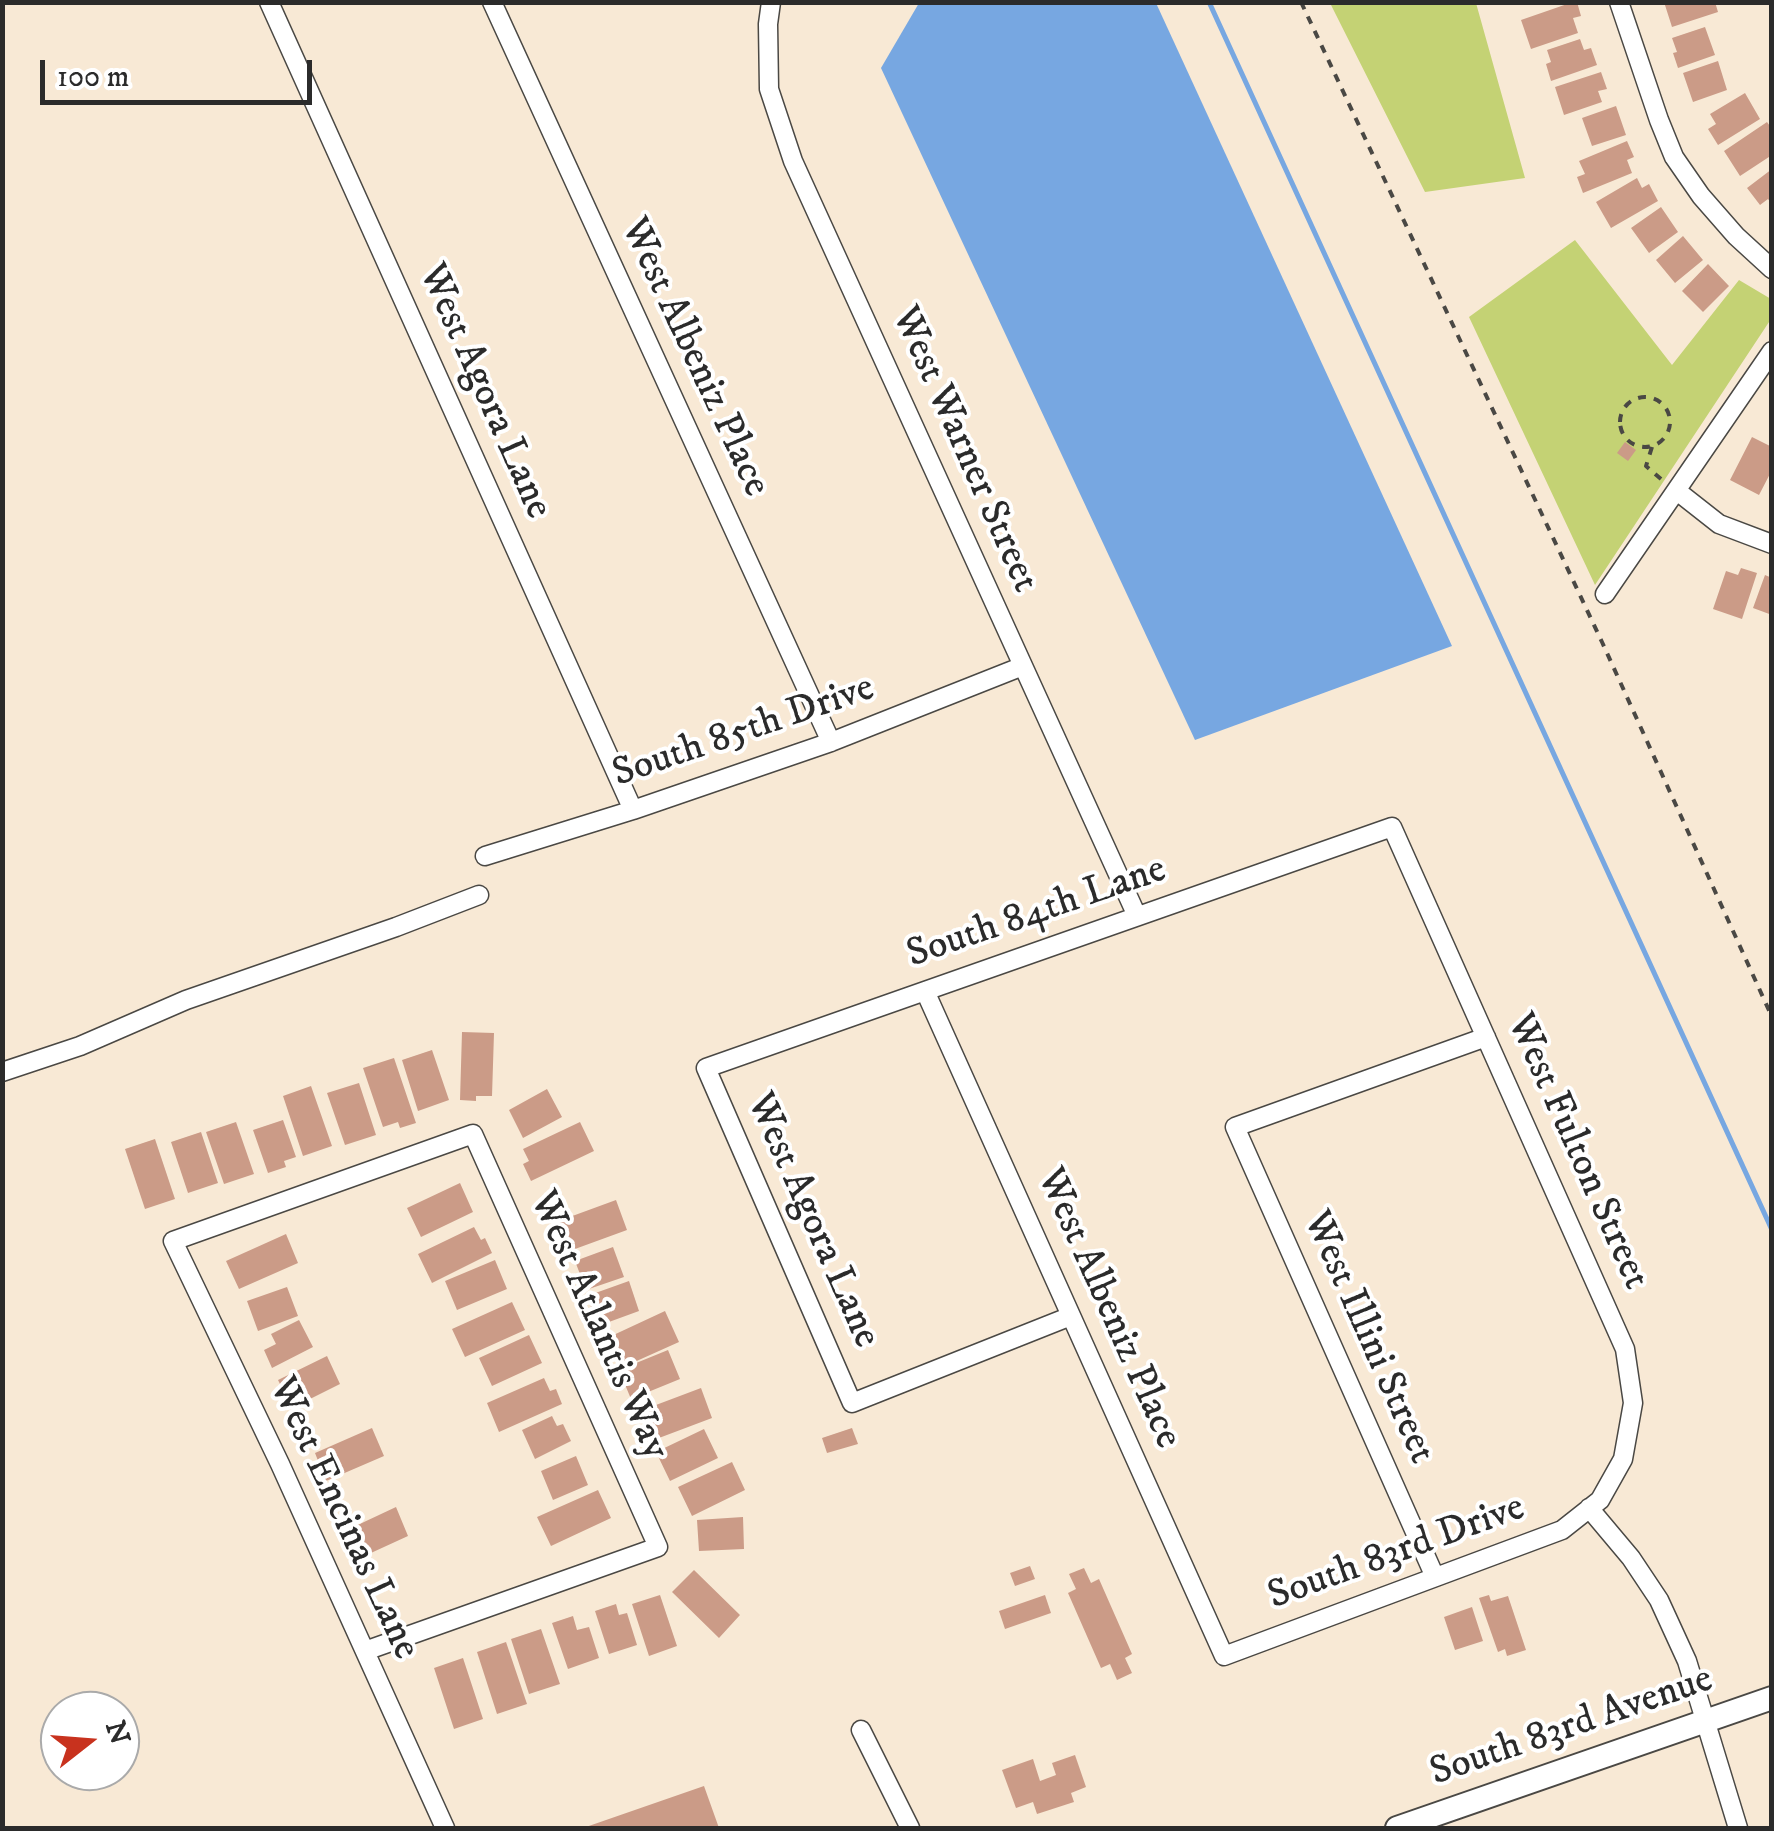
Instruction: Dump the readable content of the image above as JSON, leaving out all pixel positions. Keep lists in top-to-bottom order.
{
  "streets": {
    "main road": ["South 83rd Avenue"],
    "street": [
      "West Albeniz Place",
      "West Agora Lane",
      "West Warner Street",
      "South 85th Drive",
      "South 84th Lane",
      "West Fulton Street",
      "West Atlantis Way",
      "West Illini Street",
      "West Encinas Lane",
      "South 83rd Drive"
    ]
  },
  "crossings": [
    ["West Albeniz Place", "West Agora Lane"],
    ["West Albeniz Place", "South 85th Drive"],
    ["West Albeniz Place", "South 84th Lane"],
    ["West Albeniz Place", "South 83rd Drive"],
    ["West Agora Lane", "South 85th Drive"],
    ["West Agora Lane", "South 84th Lane"],
    ["West Warner Street", "South 85th Drive"],
    ["West Warner Street", "South 84th Lane"],
    ["South 84th Lane", "West Fulton Street"],
    ["West Fulton Street", "West Illini Street"],
    ["West Fulton Street", "South 83rd Drive"],
    ["West Atlantis Way", "West Encinas Lane"],
    ["West Illini Street", "South 83rd Drive"]
  ],
  "scale_bar": "100 m",
  "north": "right"
}
